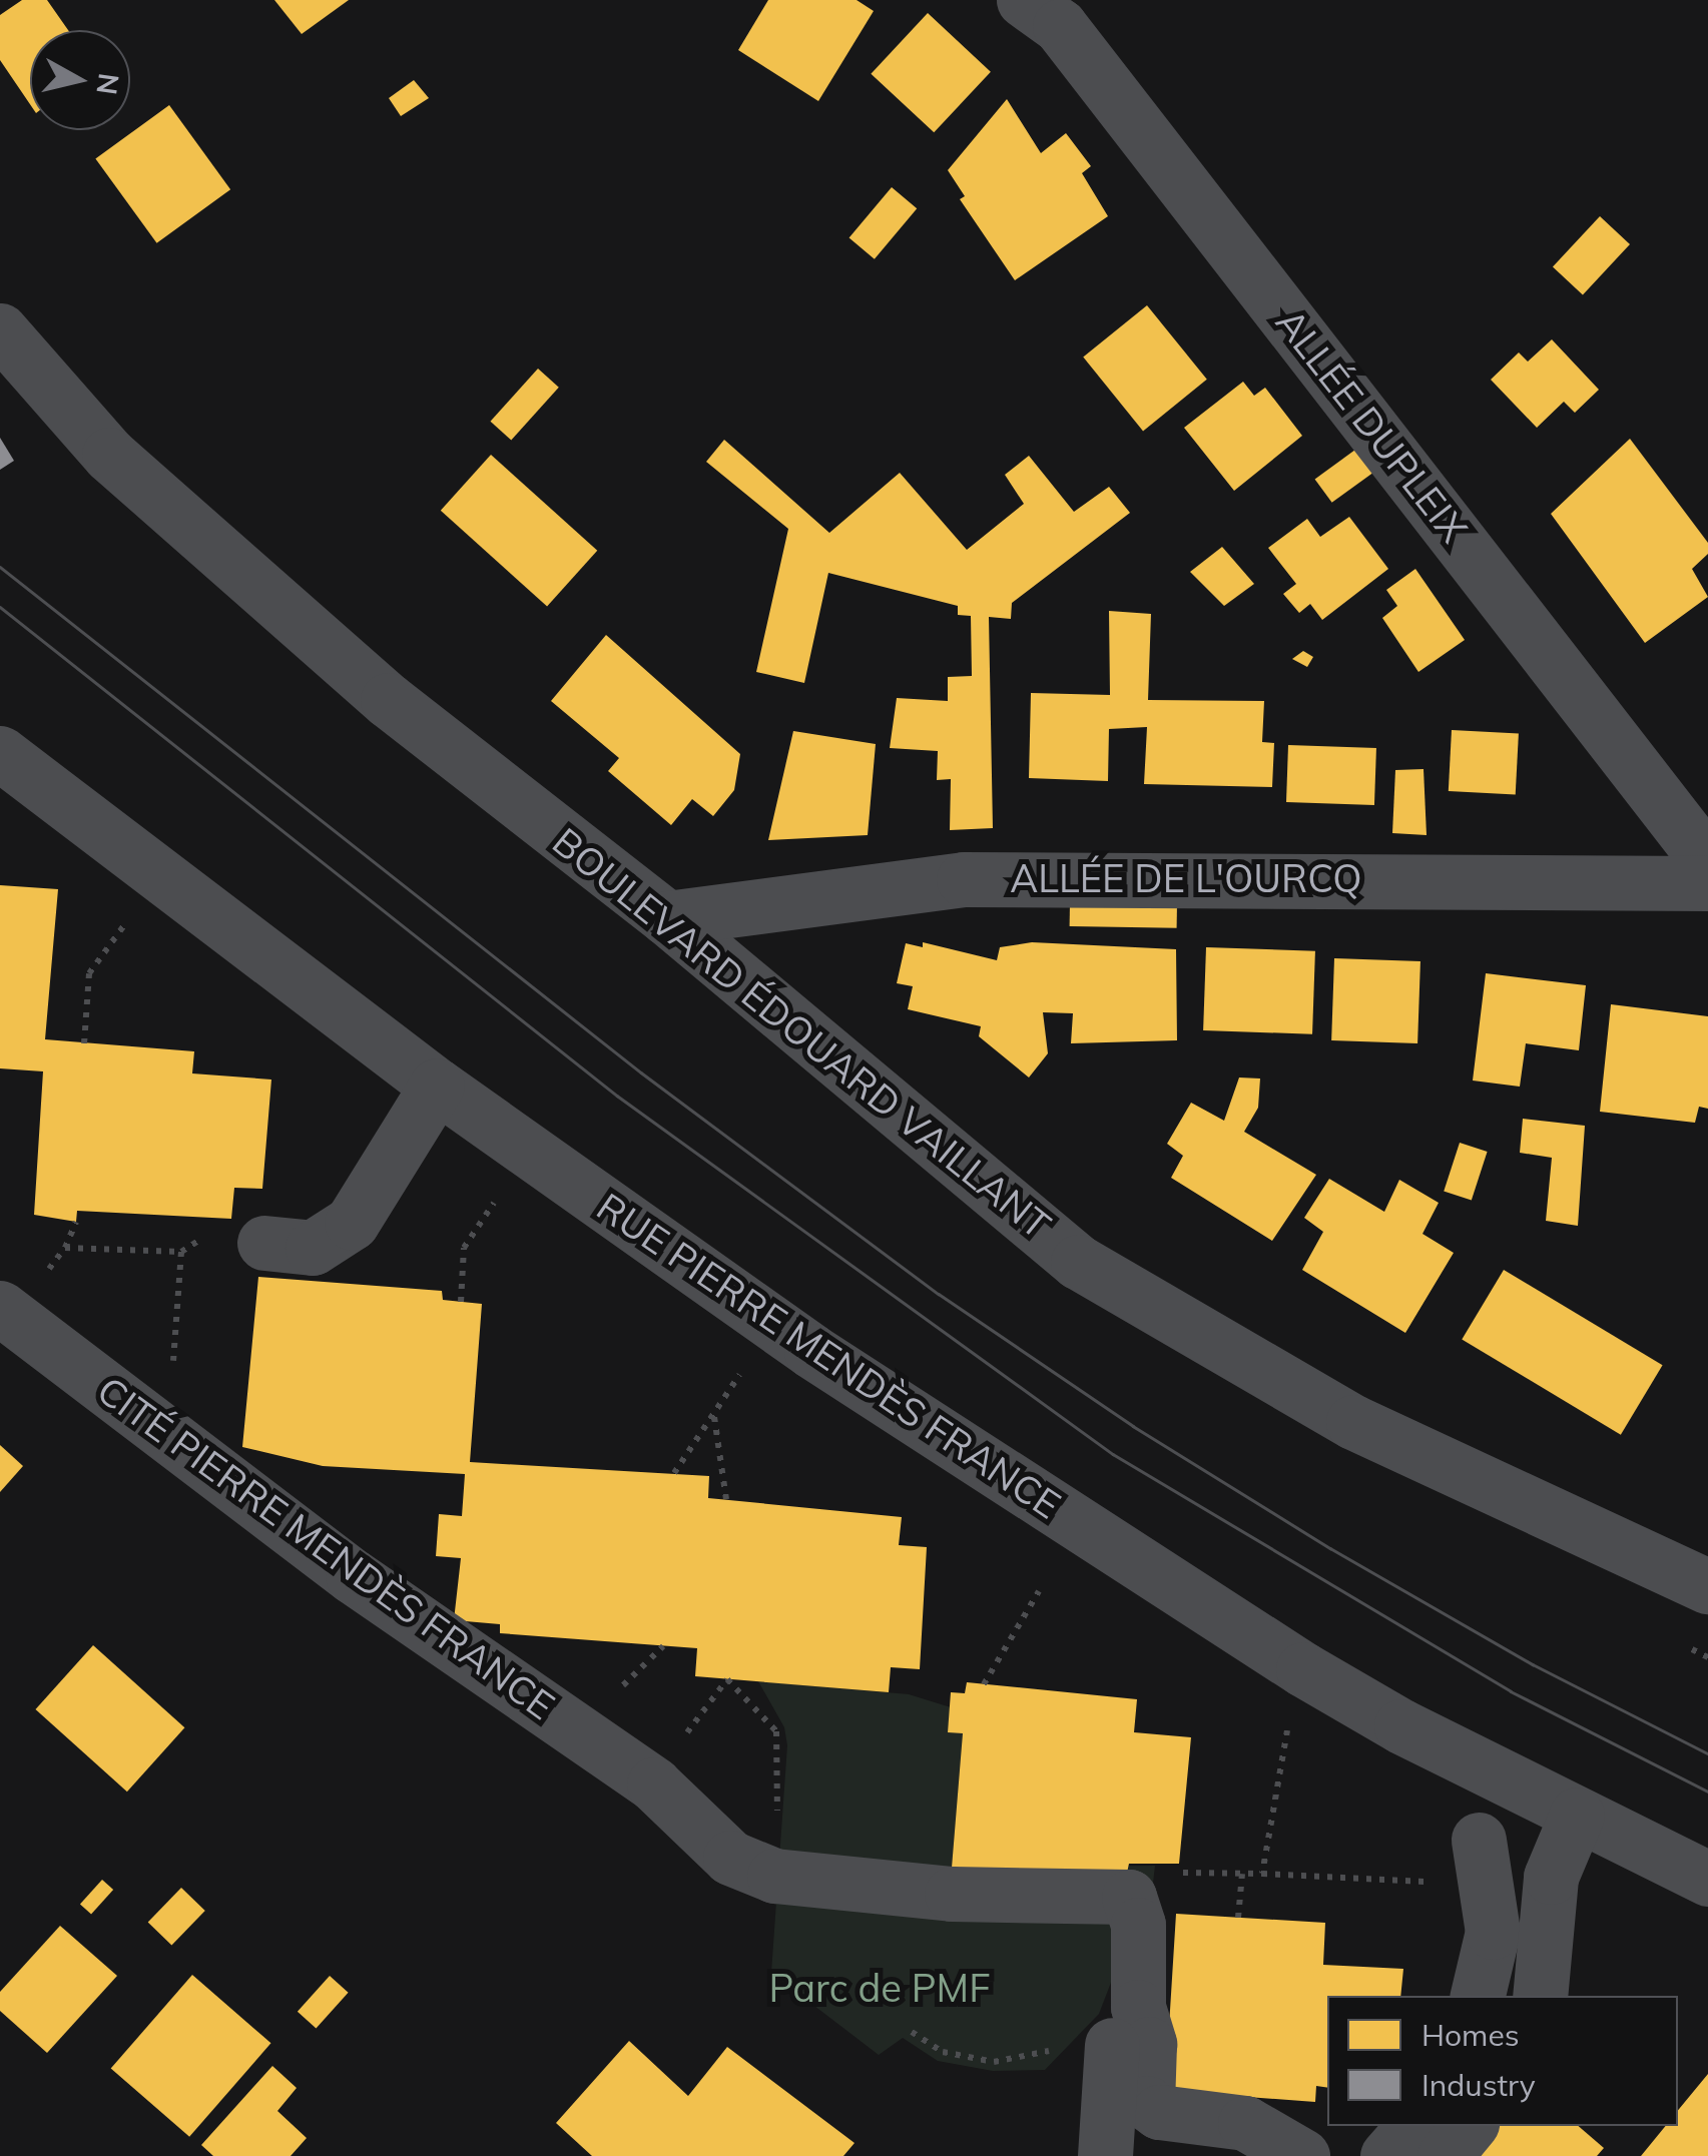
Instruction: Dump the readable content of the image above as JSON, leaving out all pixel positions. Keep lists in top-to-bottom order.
{
  "streets": {
    "street": [
      "ALLÉE DUPLEIX",
      "ALLÉE DE L'OURCQ",
      "BOULEVARD ÉDOUARD VAILLANT",
      "RUE PIERRE MENDÈS FRANCE",
      "CITÉ PIERRE MENDÈS FRANCE"
    ]
  },
  "crossings": [
    ["ALLÉE DE L'OURCQ", "BOULEVARD ÉDOUARD VAILLANT"]
  ],
  "parks": ["Parc de PMF"],
  "legend": ["Homes", "Industry"],
  "north": "right"
}
